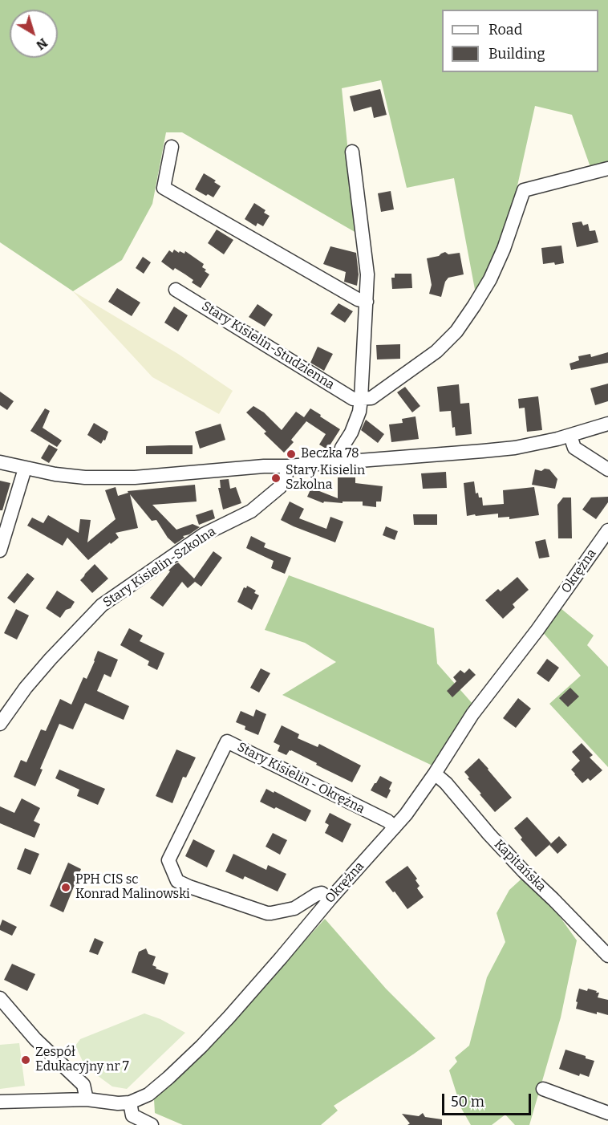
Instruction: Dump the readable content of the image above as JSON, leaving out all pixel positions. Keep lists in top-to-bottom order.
{
  "streets": {
    "street": [
      "Stary Kisielin-Studzienna",
      "Stary Kisielin-Szkolna",
      "Okrężna",
      "Stary Kisielin - Okrężna",
      "Kapitańska"
    ]
  },
  "crossings": [
    ["Okrężna", "Stary Kisielin - Okrężna"],
    ["Okrężna", "Kapitańska"]
  ],
  "places": [
    "Beczka 78",
    "Stary Kisielin Szkolna",
    "PPH CIS sc Konrad Malinowski",
    "Zespół Edukacyjny nr 7"
  ],
  "legend": ["Road", "Building"],
  "scale_bar": "50 m",
  "north": "bottom right"
}
